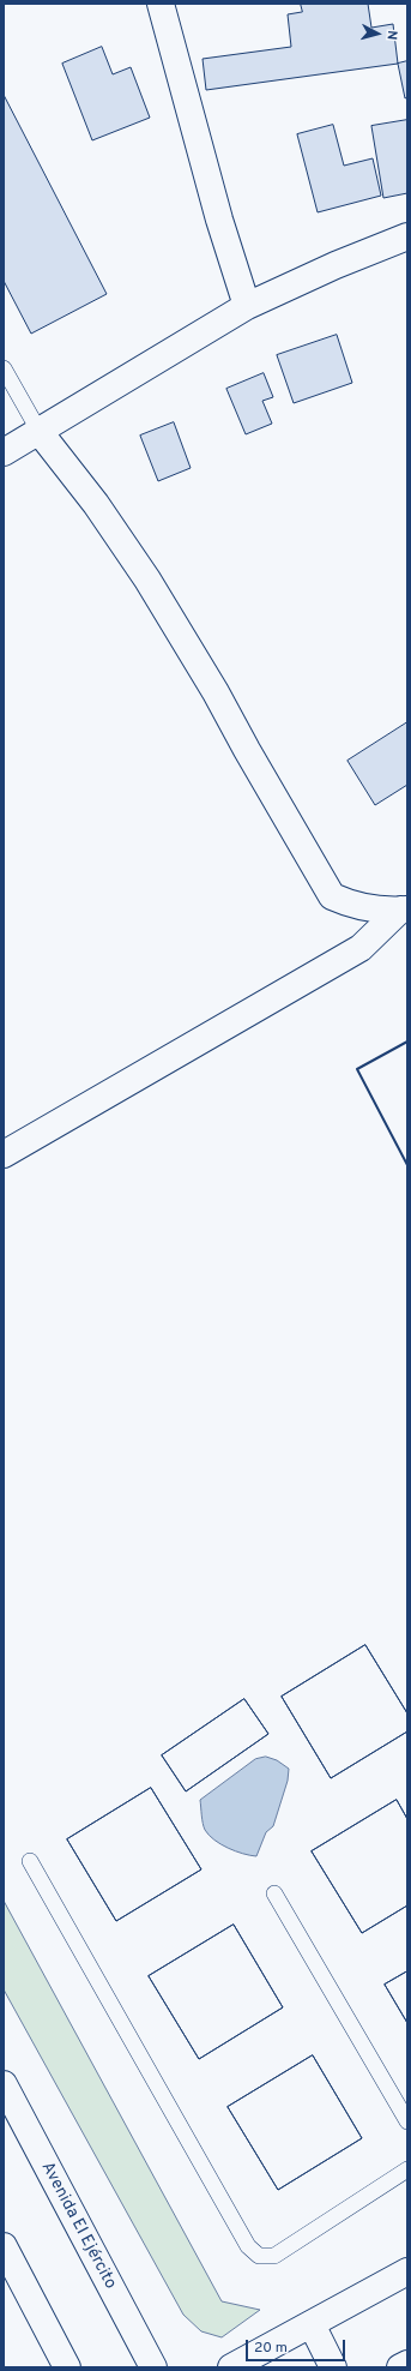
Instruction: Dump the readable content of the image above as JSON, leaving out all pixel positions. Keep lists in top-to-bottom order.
{
  "streets": {
    "street": ["Avenida El Ejército"]
  },
  "scale_bar": "20 m",
  "north": "right"
}
